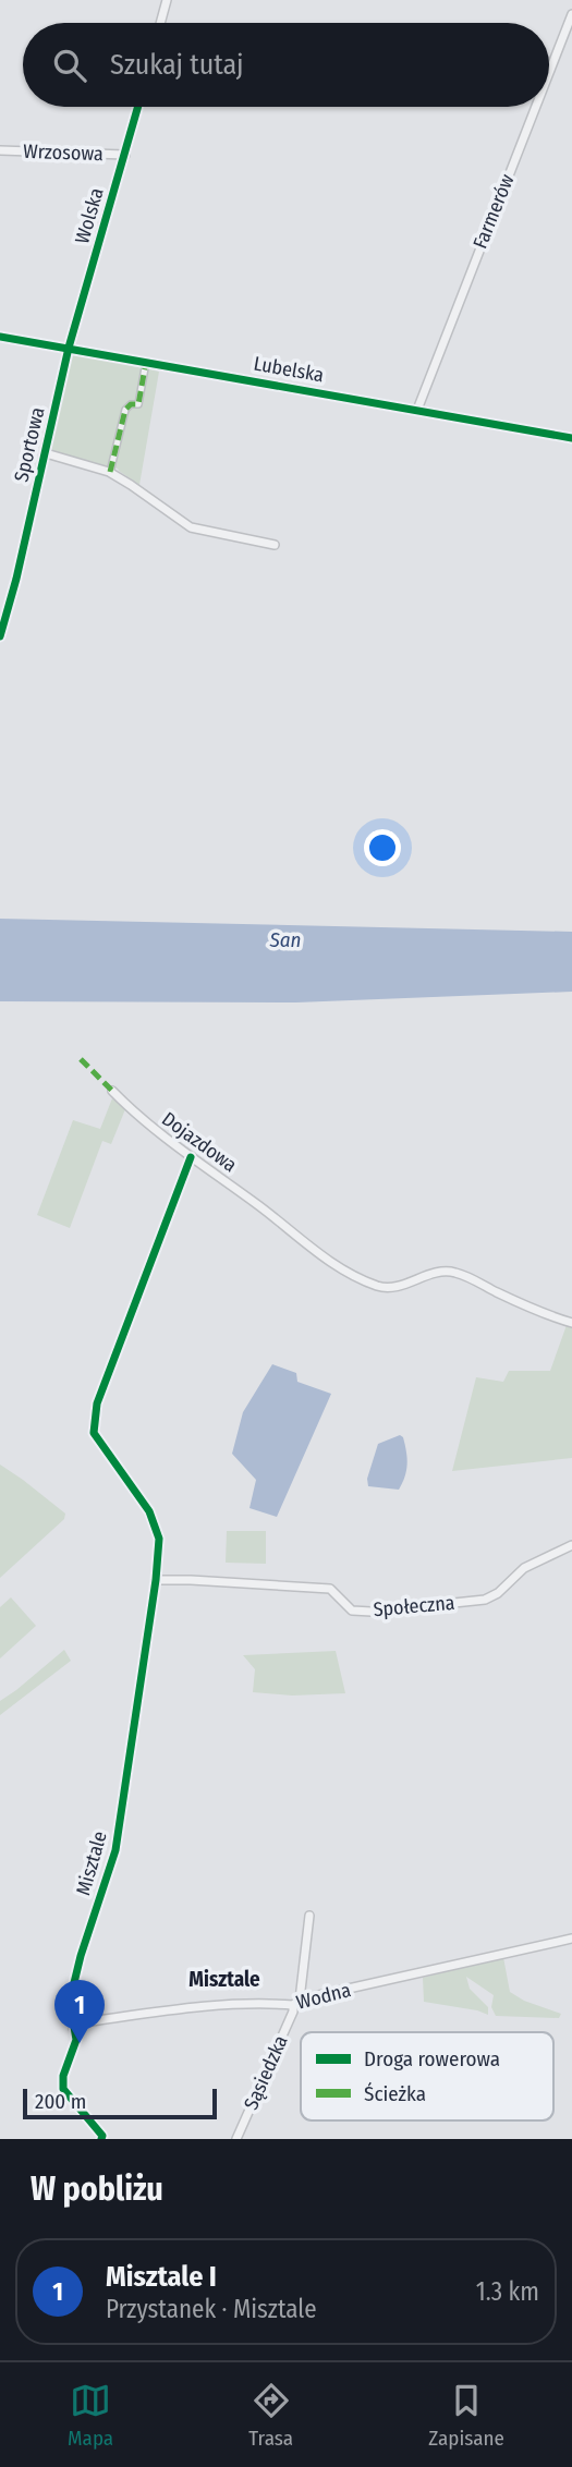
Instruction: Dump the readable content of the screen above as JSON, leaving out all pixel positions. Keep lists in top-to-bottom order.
{
  "streets": {
    "main road": ["Lubelska"],
    "street": [
      "Wrzosowa",
      "Farmerów",
      "Wolska",
      "Sportowa",
      "Dojazdowa",
      "Społeczna",
      "Misztale",
      "Wodna",
      "Sąsiedzka"
    ]
  },
  "crossings": [
    ["Wrzosowa", "Wolska"],
    ["Farmerów", "Lubelska"],
    ["Wolska", "Lubelska"],
    ["Wolska", "Sportowa"],
    ["Lubelska", "Sportowa"],
    ["Dojazdowa", "Misztale"],
    ["Społeczna", "Misztale"],
    ["Misztale", "Wodna"],
    ["Wodna", "Sąsiedzka"]
  ],
  "districts": ["Misztale"],
  "water": ["San"],
  "legend": ["Droga rowerowa", "Ścieżka"],
  "scale_bar": "200 m",
  "page": {
    "search": "Szukaj tutaj",
    "pins": "1",
    "scale": "200 m",
    "heading": "W pobliżu",
    "list": [
      {
        "mark": "1",
        "name": "Misztale I",
        "note": "Przystanek · Misztale",
        "value": "1.3 km"
      }
    ],
    "nav": ["Mapa", "Trasa", "Zapisane"]
  }
}
